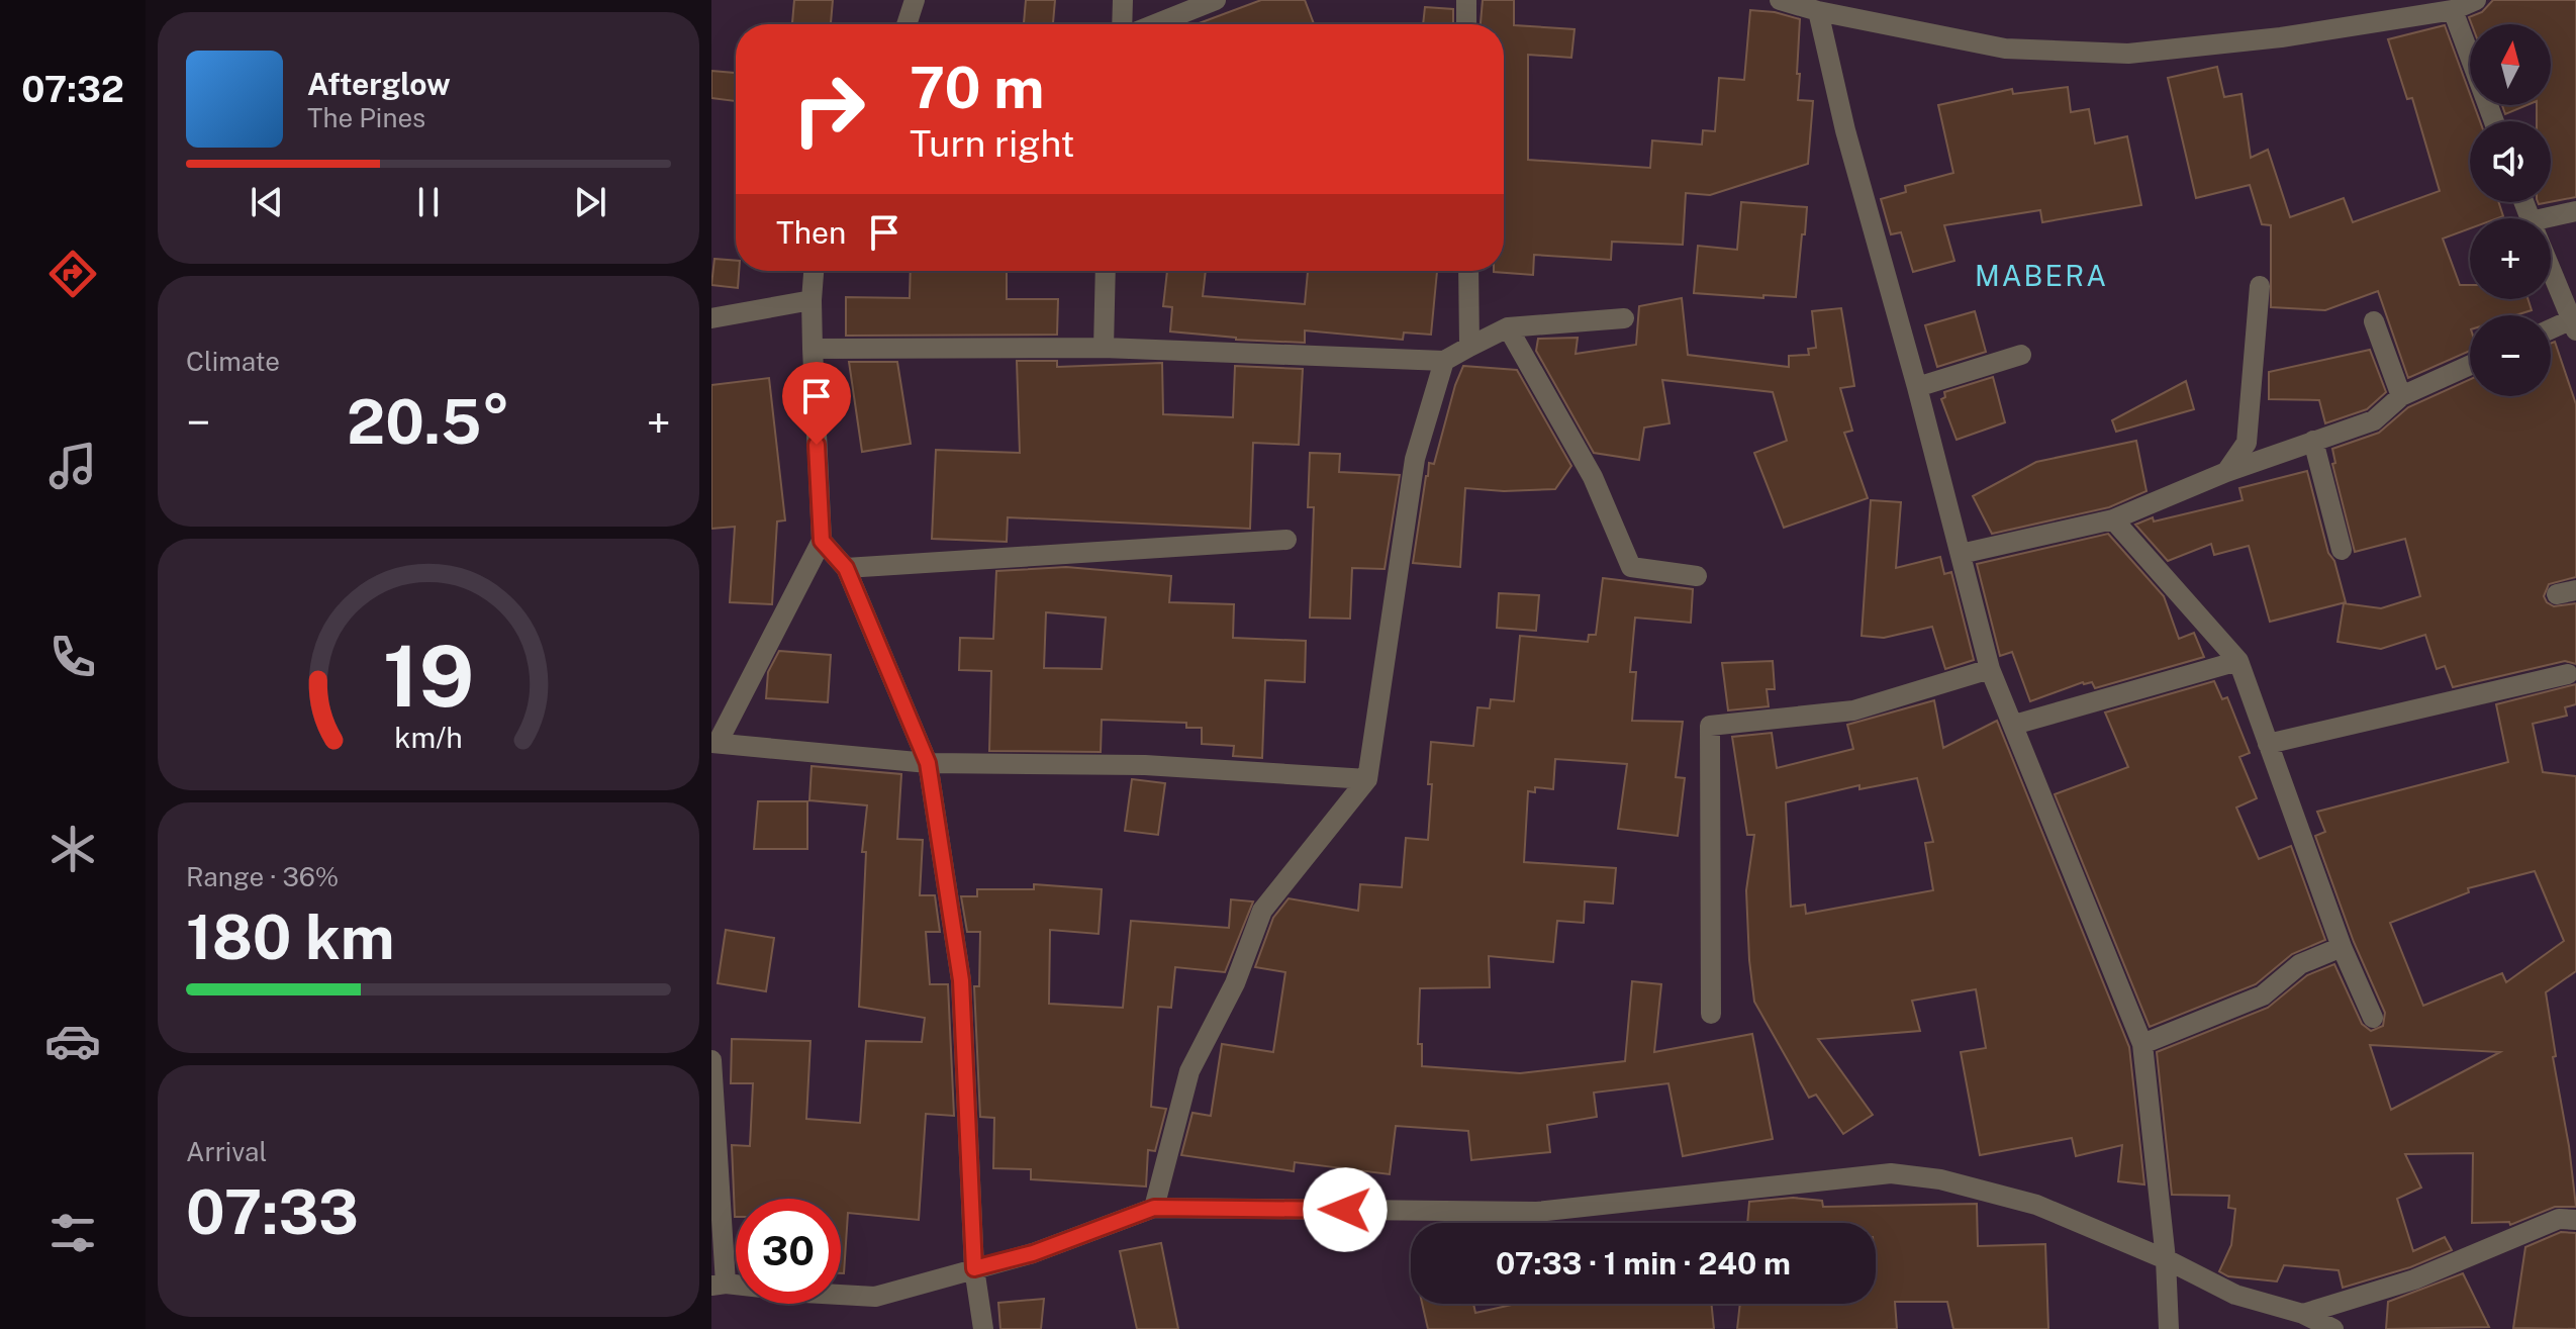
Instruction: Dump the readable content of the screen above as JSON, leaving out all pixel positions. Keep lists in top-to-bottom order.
{
  "districts": ["MABERA"],
  "north": "top",
  "page": {
    "tabs": "07:32",
    "map_buttons": ["+", "−"],
    "turn": ["70 m", "Turn right"],
    "song": ["Afterglow", "The Pines"],
    "then": "Then",
    "tile": [
      "Climate",
      ["Range · 36%", "180 km"],
      ["Arrival", "07:33"]
    ],
    "heat": ["−", "20.5°", "+"],
    "limit": "30",
    "trip": "07:33 · 1 min · 240 m",
    "gauge": ["19", "km/h"]
  }
}
